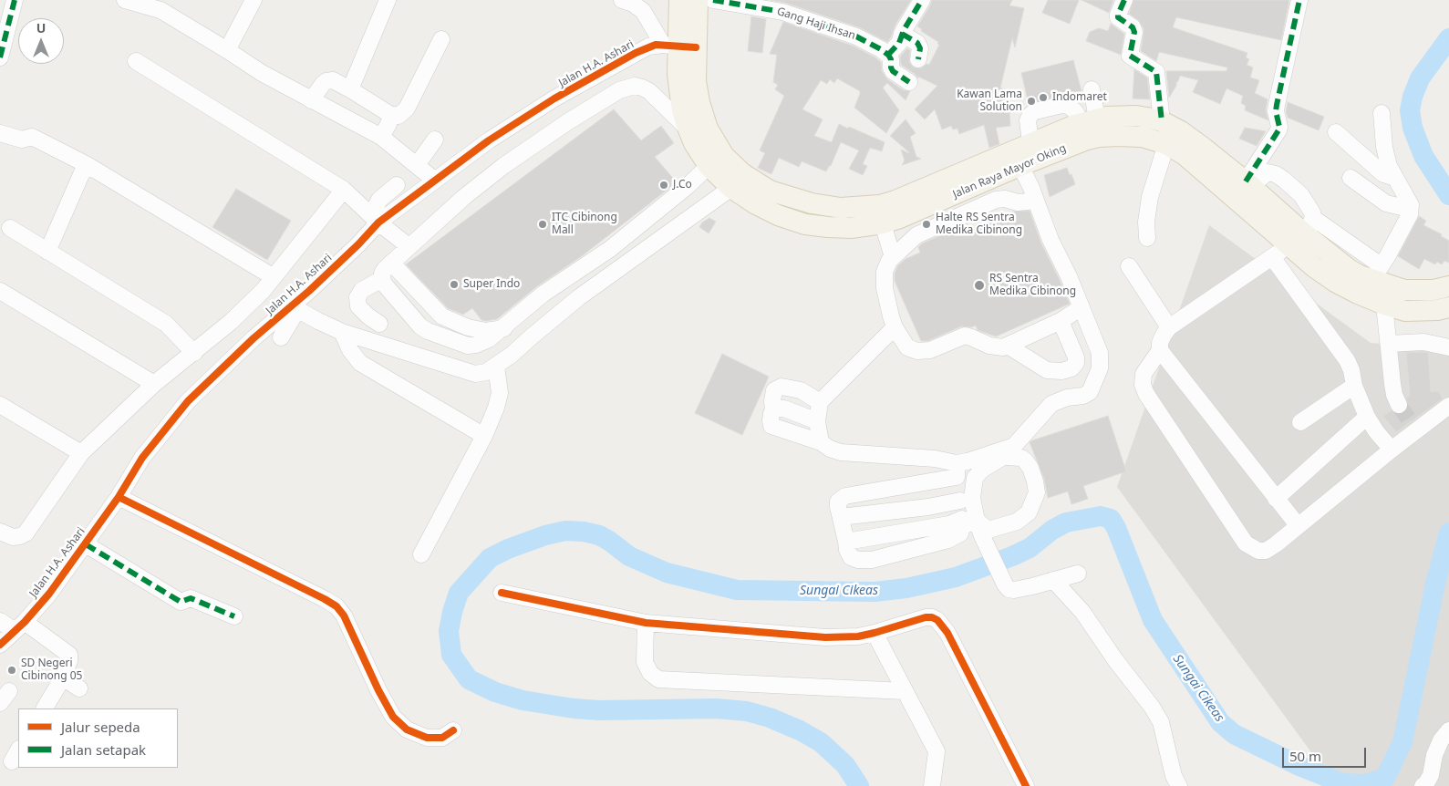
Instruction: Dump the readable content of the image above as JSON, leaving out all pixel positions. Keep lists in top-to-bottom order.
{
  "streets": {
    "main road": ["Jalan Raya Mayor Oking"],
    "street": ["Gang Haji Ihsan", "Jalan H.A. Ashari"]
  },
  "crossings": [
    ["Jalan H.A. Ashari", "Jalan Raya Mayor Oking"]
  ],
  "water": ["Sungai Cikeas"],
  "places": [
    "Indomaret",
    "Kawan Lama Solution",
    "J.Co",
    "ITC Cibinong Mall",
    "Halte RS Sentra Medika Cibinong",
    "Super Indo",
    "RS Sentra Medika Cibinong",
    "SD Negeri Cibinong 05"
  ],
  "legend": ["Jalur sepeda", "Jalan setapak"],
  "scale_bar": "50 m",
  "north": "top"
}
